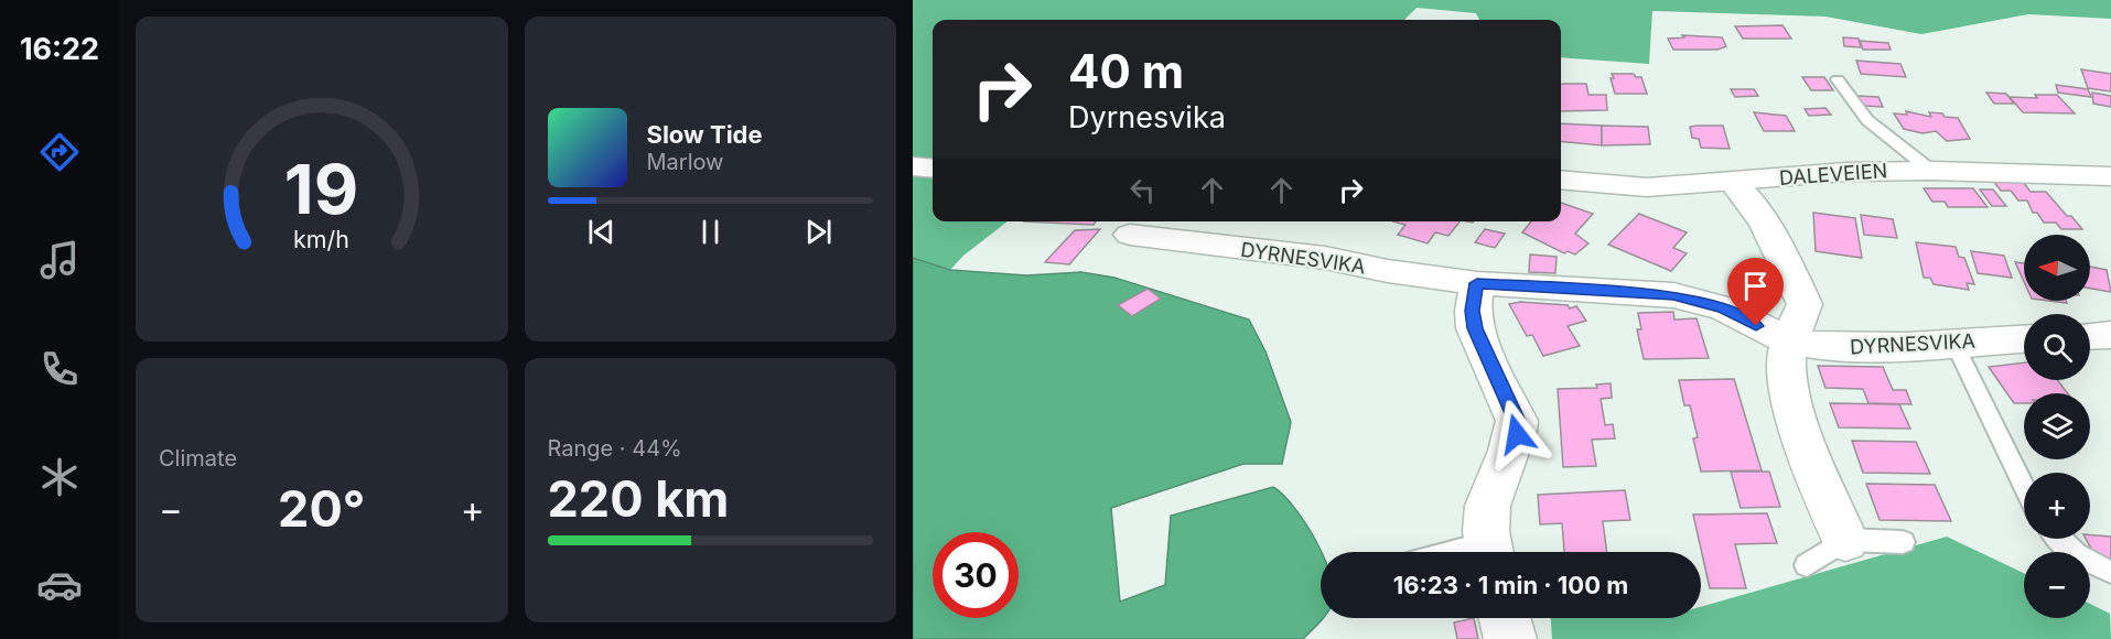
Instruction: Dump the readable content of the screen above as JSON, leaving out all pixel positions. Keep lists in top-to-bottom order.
{
  "streets": {
    "street": ["DALEVEIEN", "DYRNESVIKA"]
  },
  "north": "left",
  "page": {
    "tabs": "16:22",
    "turn": ["40 m", "Dyrnesvika"],
    "song": ["Slow Tide", "Marlow"],
    "map_buttons": ["+", "−"],
    "tile": [
      "Climate",
      ["Range · 44%", "220 km"]
    ],
    "heat": ["−", "20°", "+"],
    "limit": "30",
    "trip": "16:23 · 1 min · 100 m",
    "gauge": ["19", "km/h"]
  }
}
